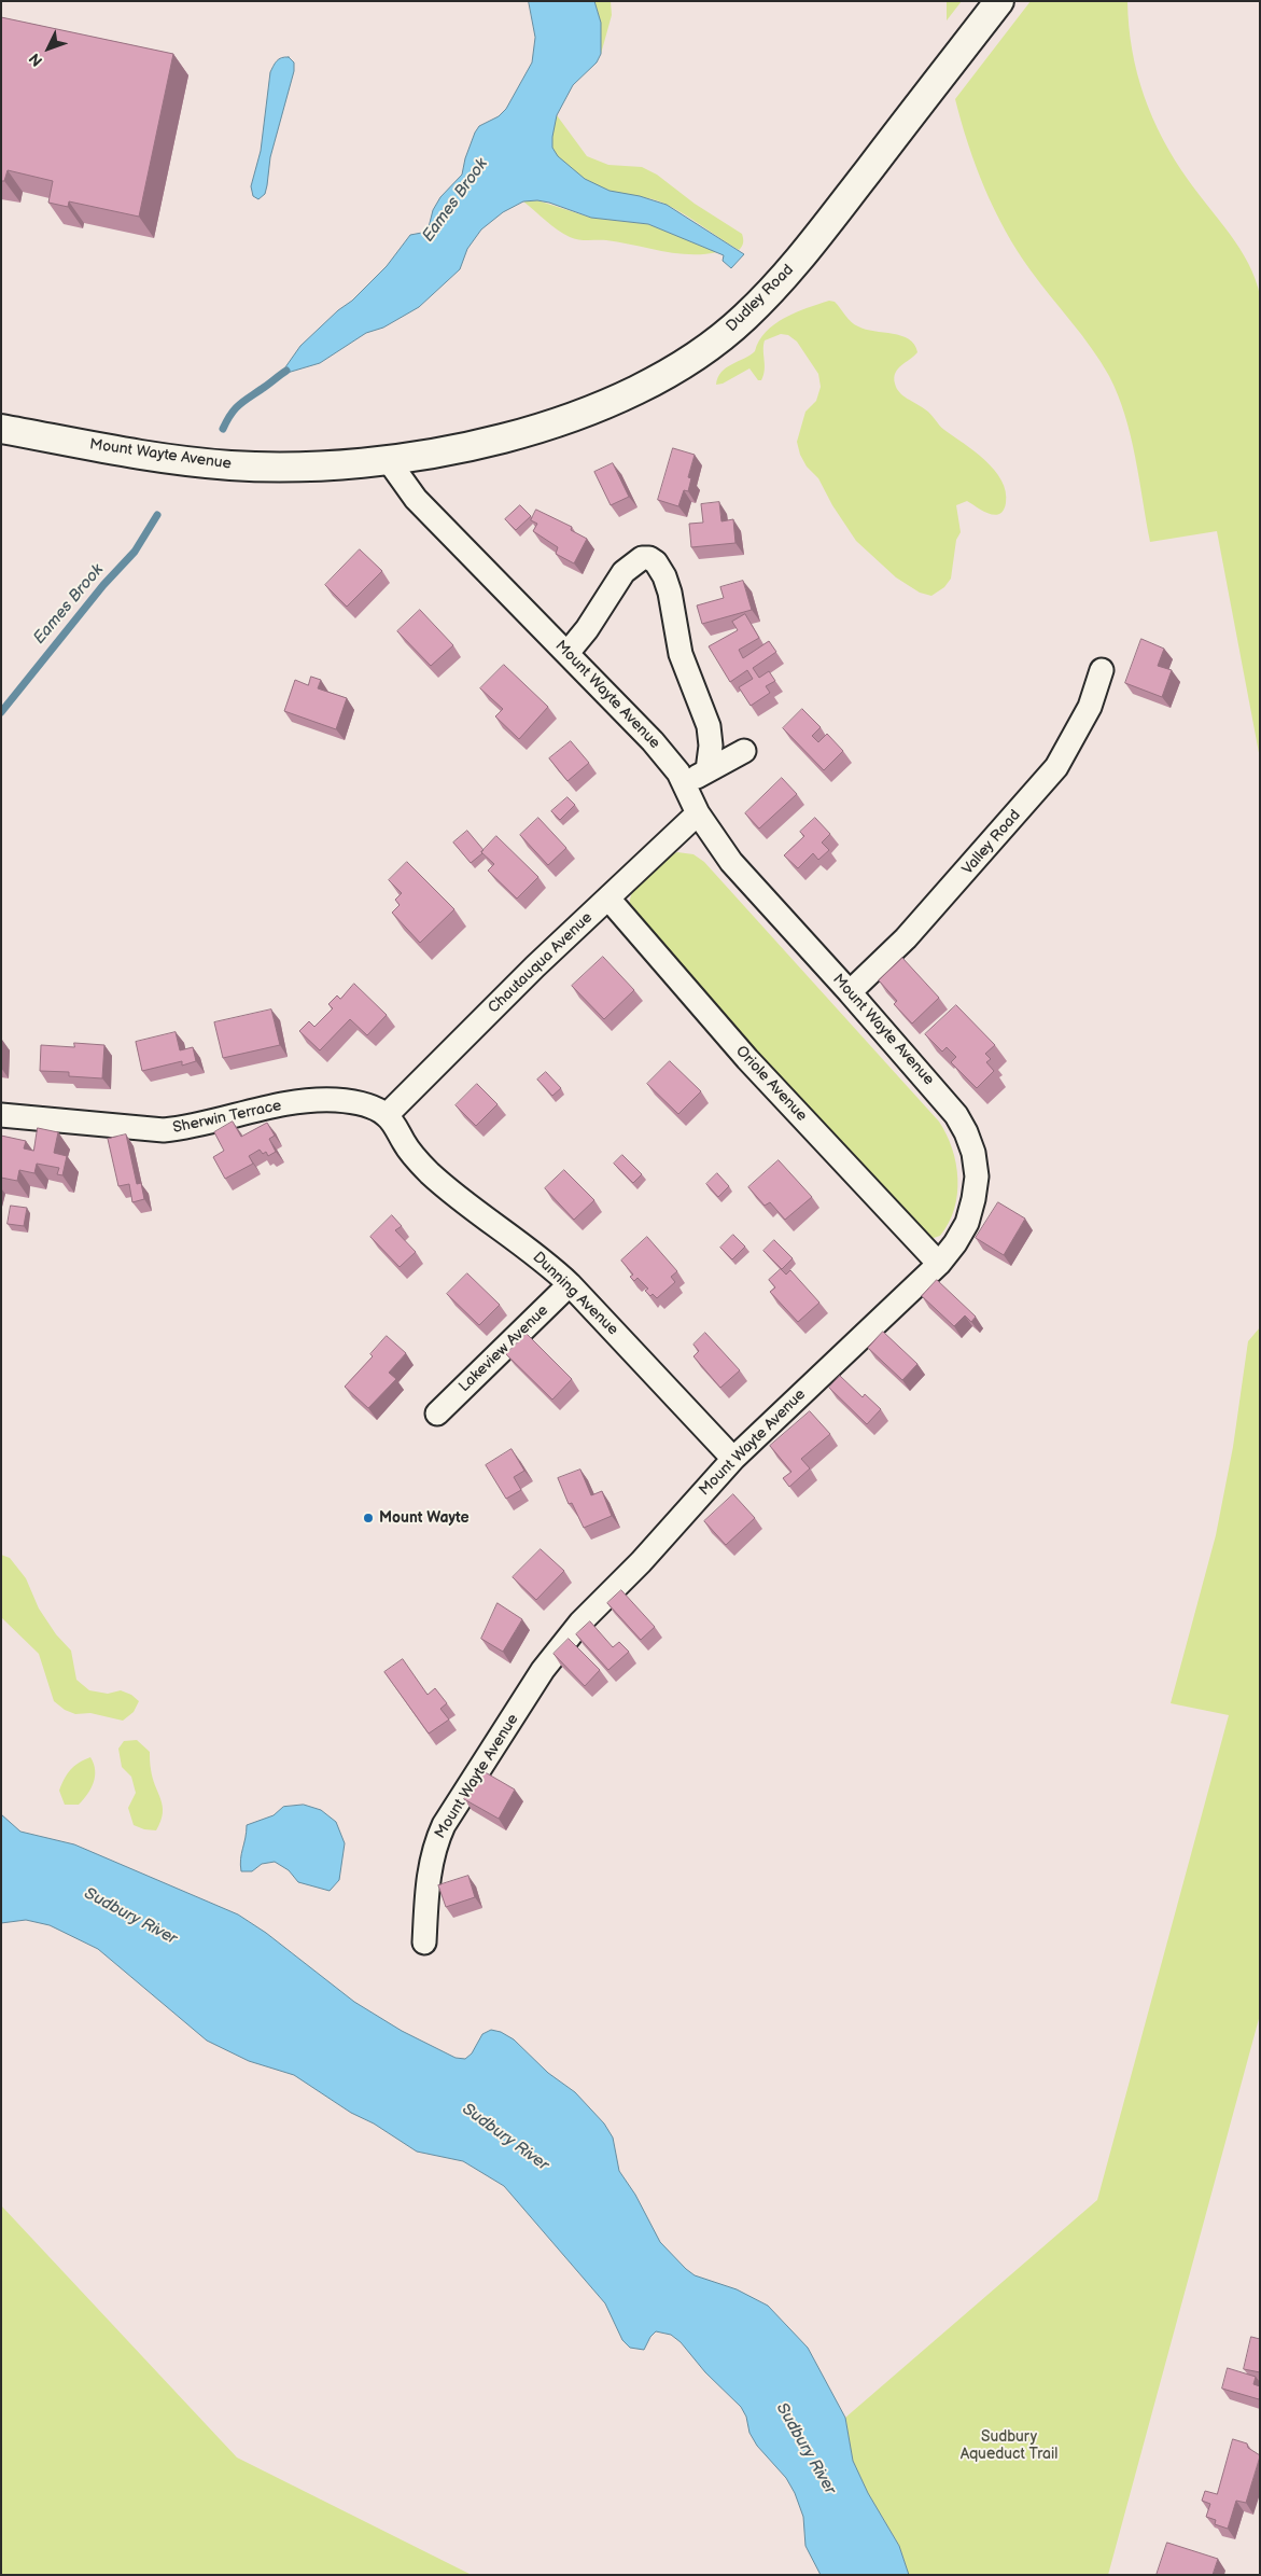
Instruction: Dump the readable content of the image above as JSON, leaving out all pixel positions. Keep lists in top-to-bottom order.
{
  "streets": {
    "street": [
      "Dudley Road",
      "Mount Wayte Avenue",
      "Valley Road",
      "Chautauqua Avenue",
      "Oriole Avenue",
      "Sherwin Terrace",
      "Dunning Avenue",
      "Lakeview Avenue"
    ]
  },
  "crossings": [
    ["Dudley Road", "Mount Wayte Avenue"],
    ["Mount Wayte Avenue", "Valley Road"],
    ["Mount Wayte Avenue", "Chautauqua Avenue"],
    ["Mount Wayte Avenue", "Oriole Avenue"],
    ["Mount Wayte Avenue", "Dunning Avenue"],
    ["Chautauqua Avenue", "Oriole Avenue"],
    ["Chautauqua Avenue", "Sherwin Terrace"],
    ["Chautauqua Avenue", "Dunning Avenue"],
    ["Sherwin Terrace", "Dunning Avenue"],
    ["Dunning Avenue", "Lakeview Avenue"]
  ],
  "water": ["Eames Brook", "Sudbury River"],
  "parks": ["Sudbury Aqueduct Trail"],
  "places": ["Mount Wayte"],
  "north": "bottom left"
}
